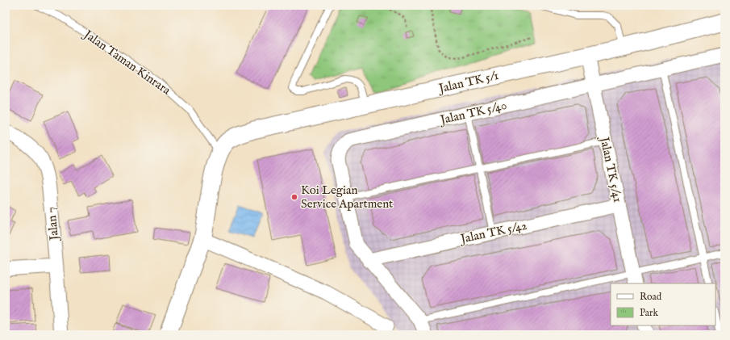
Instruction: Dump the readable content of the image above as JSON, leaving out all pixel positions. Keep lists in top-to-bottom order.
{
  "streets": {
    "street": [
      "Jalan TK 5/1",
      "Jalan TK 5/40",
      "Jalan TK 5/41",
      "Jalan 7",
      "Jalan TK 5/42"
    ],
    "lane": ["Jalan Taman Kinrara"]
  },
  "crossings": [
    ["Jalan Taman Kinrara", "Jalan TK 5/1"],
    ["Jalan TK 5/1", "Jalan TK 5/41"],
    ["Jalan TK 5/40", "Jalan TK 5/41"],
    ["Jalan TK 5/40", "Jalan TK 5/42"],
    ["Jalan TK 5/41", "Jalan TK 5/42"]
  ],
  "places": ["Koi Legian Service Apartment"],
  "legend": ["Road", "Park"]
}
